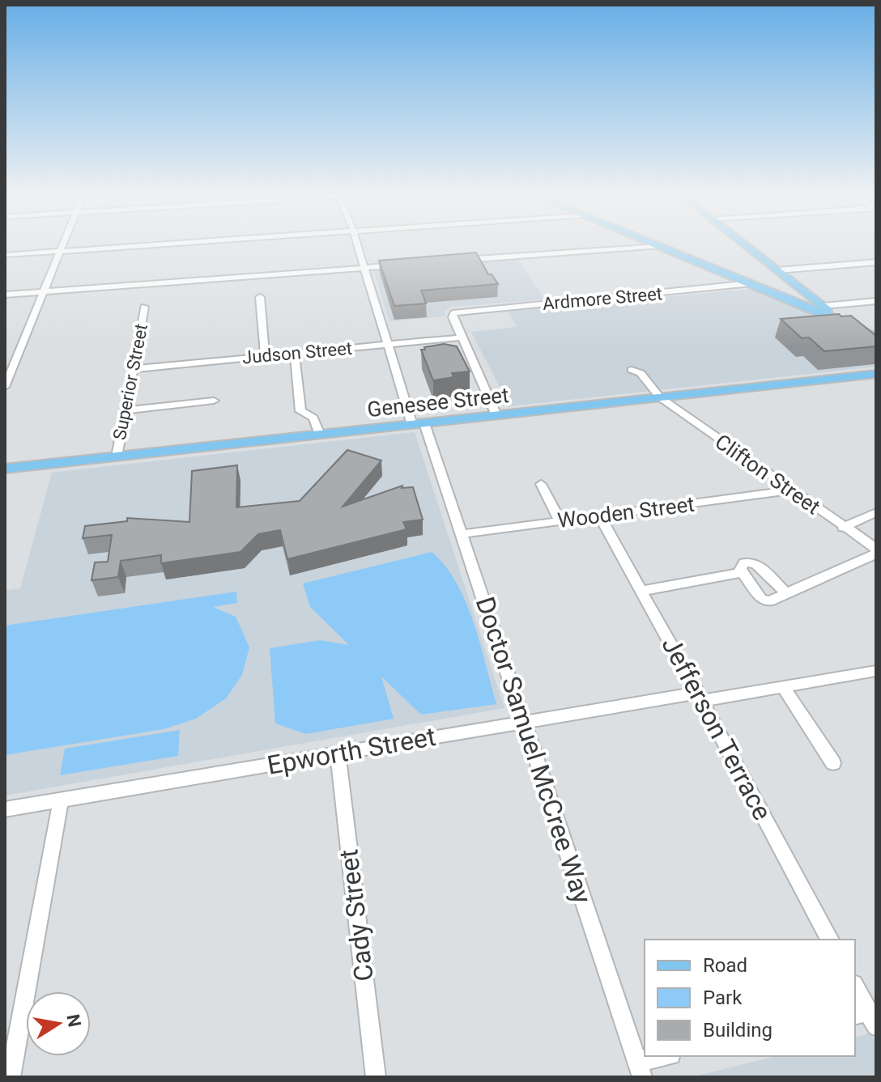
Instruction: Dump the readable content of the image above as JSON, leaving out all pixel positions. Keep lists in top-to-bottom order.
{
  "streets": {
    "main road": ["Genesee Street"],
    "street": [
      "Ardmore Street",
      "Judson Street",
      "Superior Street",
      "Clifton Street",
      "Wooden Street",
      "Jefferson Terrace",
      "Doctor Samuel McCree Way",
      "Epworth Street",
      "Cady Street"
    ]
  },
  "crossings": [
    ["Ardmore Street", "Judson Street"],
    ["Judson Street", "Superior Street"],
    ["Judson Street", "Doctor Samuel McCree Way"],
    ["Superior Street", "Genesee Street"],
    ["Genesee Street", "Clifton Street"],
    ["Genesee Street", "Doctor Samuel McCree Way"],
    ["Clifton Street", "Wooden Street"],
    ["Wooden Street", "Jefferson Terrace"],
    ["Wooden Street", "Doctor Samuel McCree Way"],
    ["Jefferson Terrace", "Epworth Street"],
    ["Doctor Samuel McCree Way", "Epworth Street"],
    ["Epworth Street", "Cady Street"]
  ],
  "legend": ["Road", "Park", "Building"],
  "north": "right"
}
